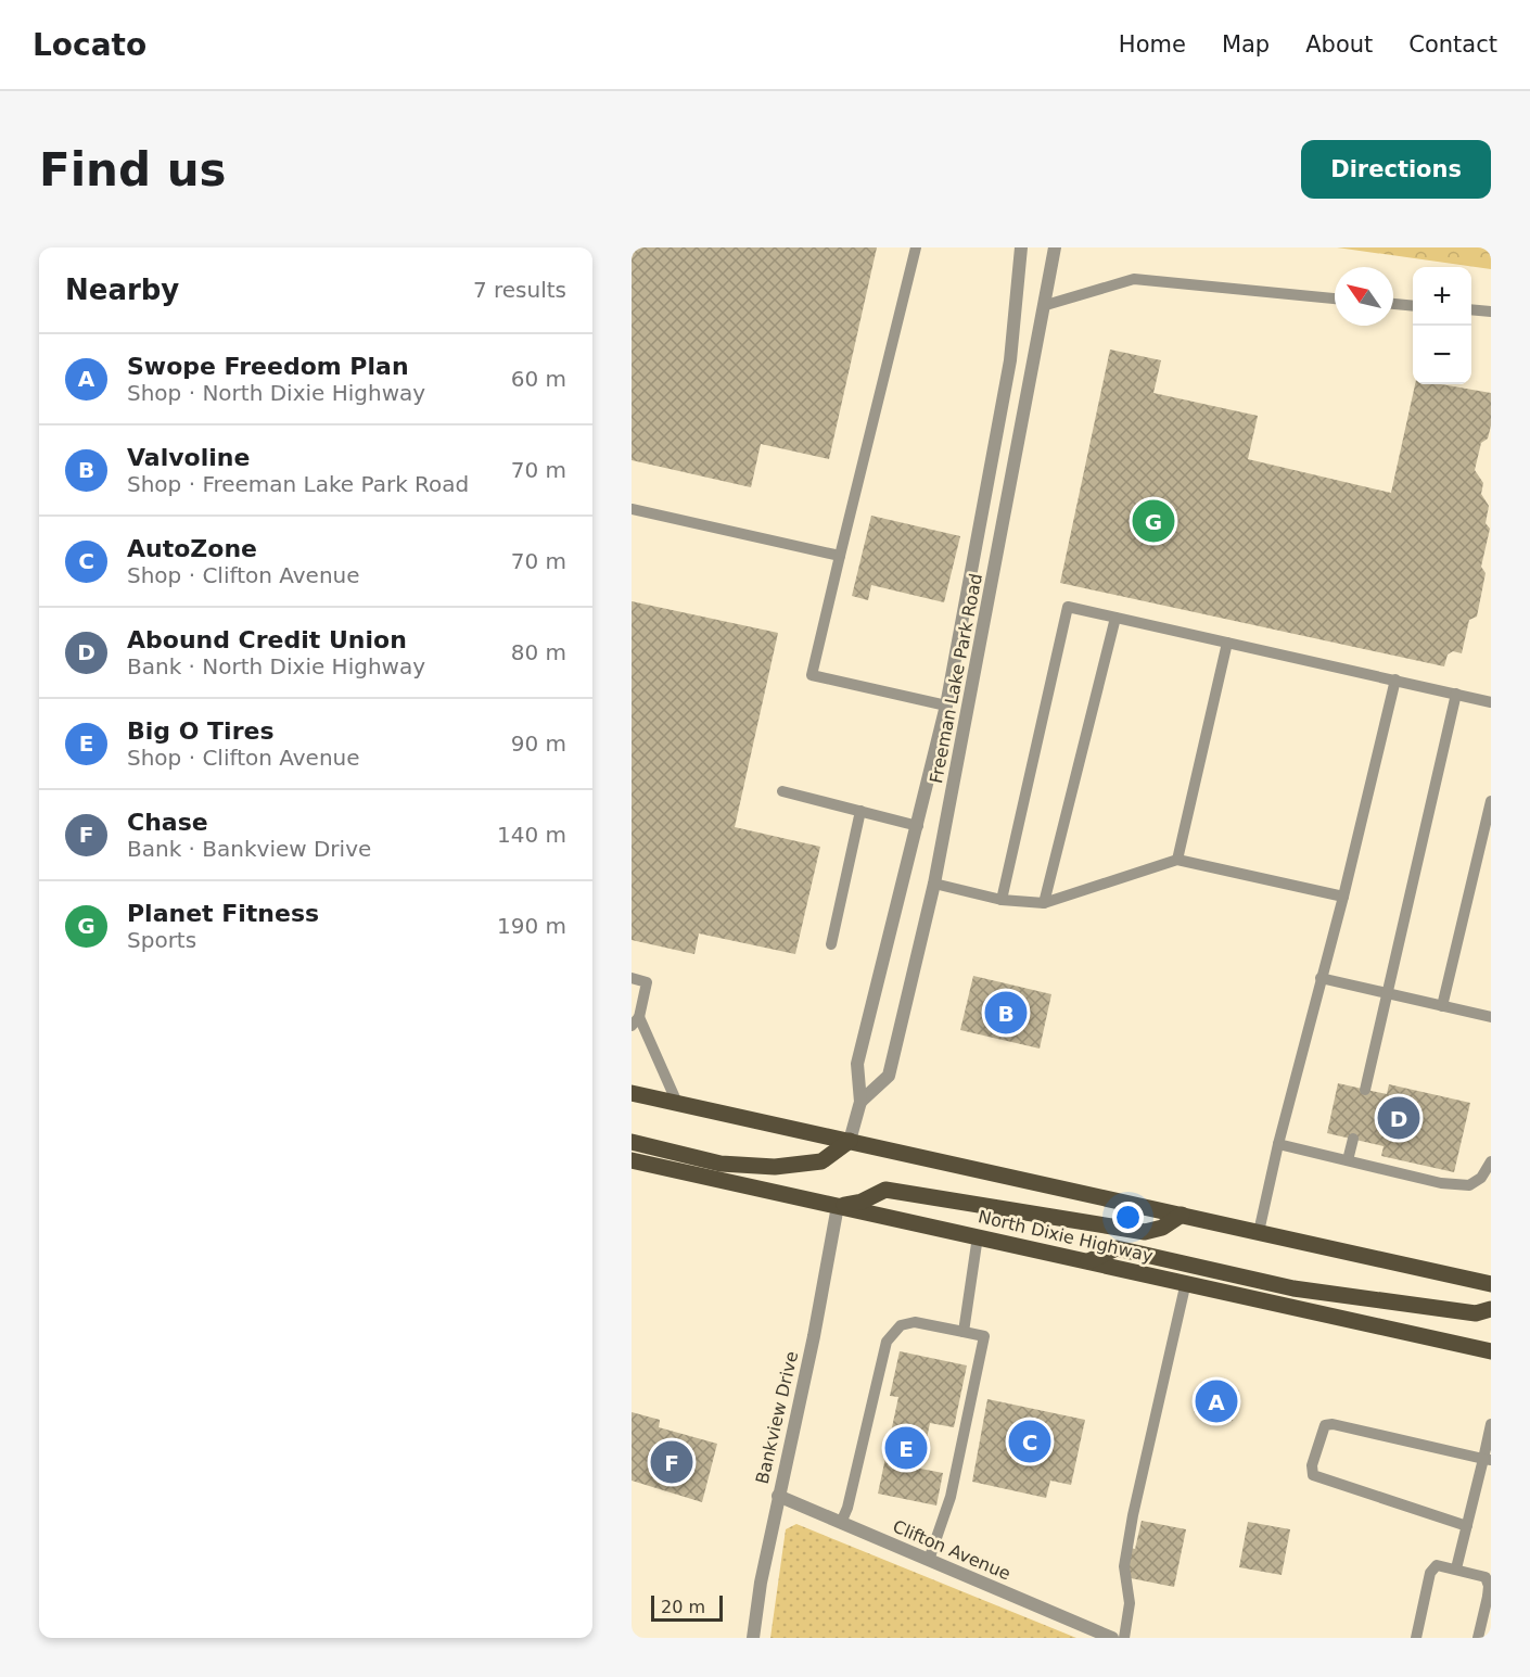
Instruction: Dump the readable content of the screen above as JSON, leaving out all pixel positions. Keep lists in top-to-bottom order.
{
  "streets": {
    "main road": ["North Dixie Highway"],
    "street": ["Freeman Lake Park Road", "Bankview Drive", "Clifton Avenue"]
  },
  "crossings": [
    ["North Dixie Highway", "Bankview Drive"],
    ["Bankview Drive", "Clifton Avenue"]
  ],
  "scale_bar": "20 m",
  "north": "top left",
  "page": {
    "header": "Locato",
    "nav": [
      "Home",
      "Map",
      "About",
      "Contact"
    ],
    "buttons": "Directions",
    "title": "Find us",
    "heading": ["Nearby", "7 results"],
    "map_buttons": ["+", "−"],
    "list": [
      {
        "mark": "A",
        "name": "Swope Freedom Plan",
        "note": "Shop · North Dixie Highway",
        "value": "60 m"
      },
      {
        "mark": "B",
        "name": "Valvoline",
        "note": "Shop · Freeman Lake Park Road",
        "value": "70 m"
      },
      {
        "mark": "C",
        "name": "AutoZone",
        "note": "Shop · Clifton Avenue",
        "value": "70 m"
      },
      {
        "mark": "D",
        "name": "Abound Credit Union",
        "note": "Bank · North Dixie Highway",
        "value": "80 m"
      },
      {
        "mark": "E",
        "name": "Big O Tires",
        "note": "Shop · Clifton Avenue",
        "value": "90 m"
      },
      {
        "mark": "F",
        "name": "Chase",
        "note": "Bank · Bankview Drive",
        "value": "140 m"
      },
      {
        "mark": "G",
        "name": "Planet Fitness",
        "note": "Sports",
        "value": "190 m"
      }
    ],
    "pins": [
      "G",
      "B",
      "D",
      "A",
      "C",
      "E",
      "F"
    ],
    "scale": "20 m"
  }
}
